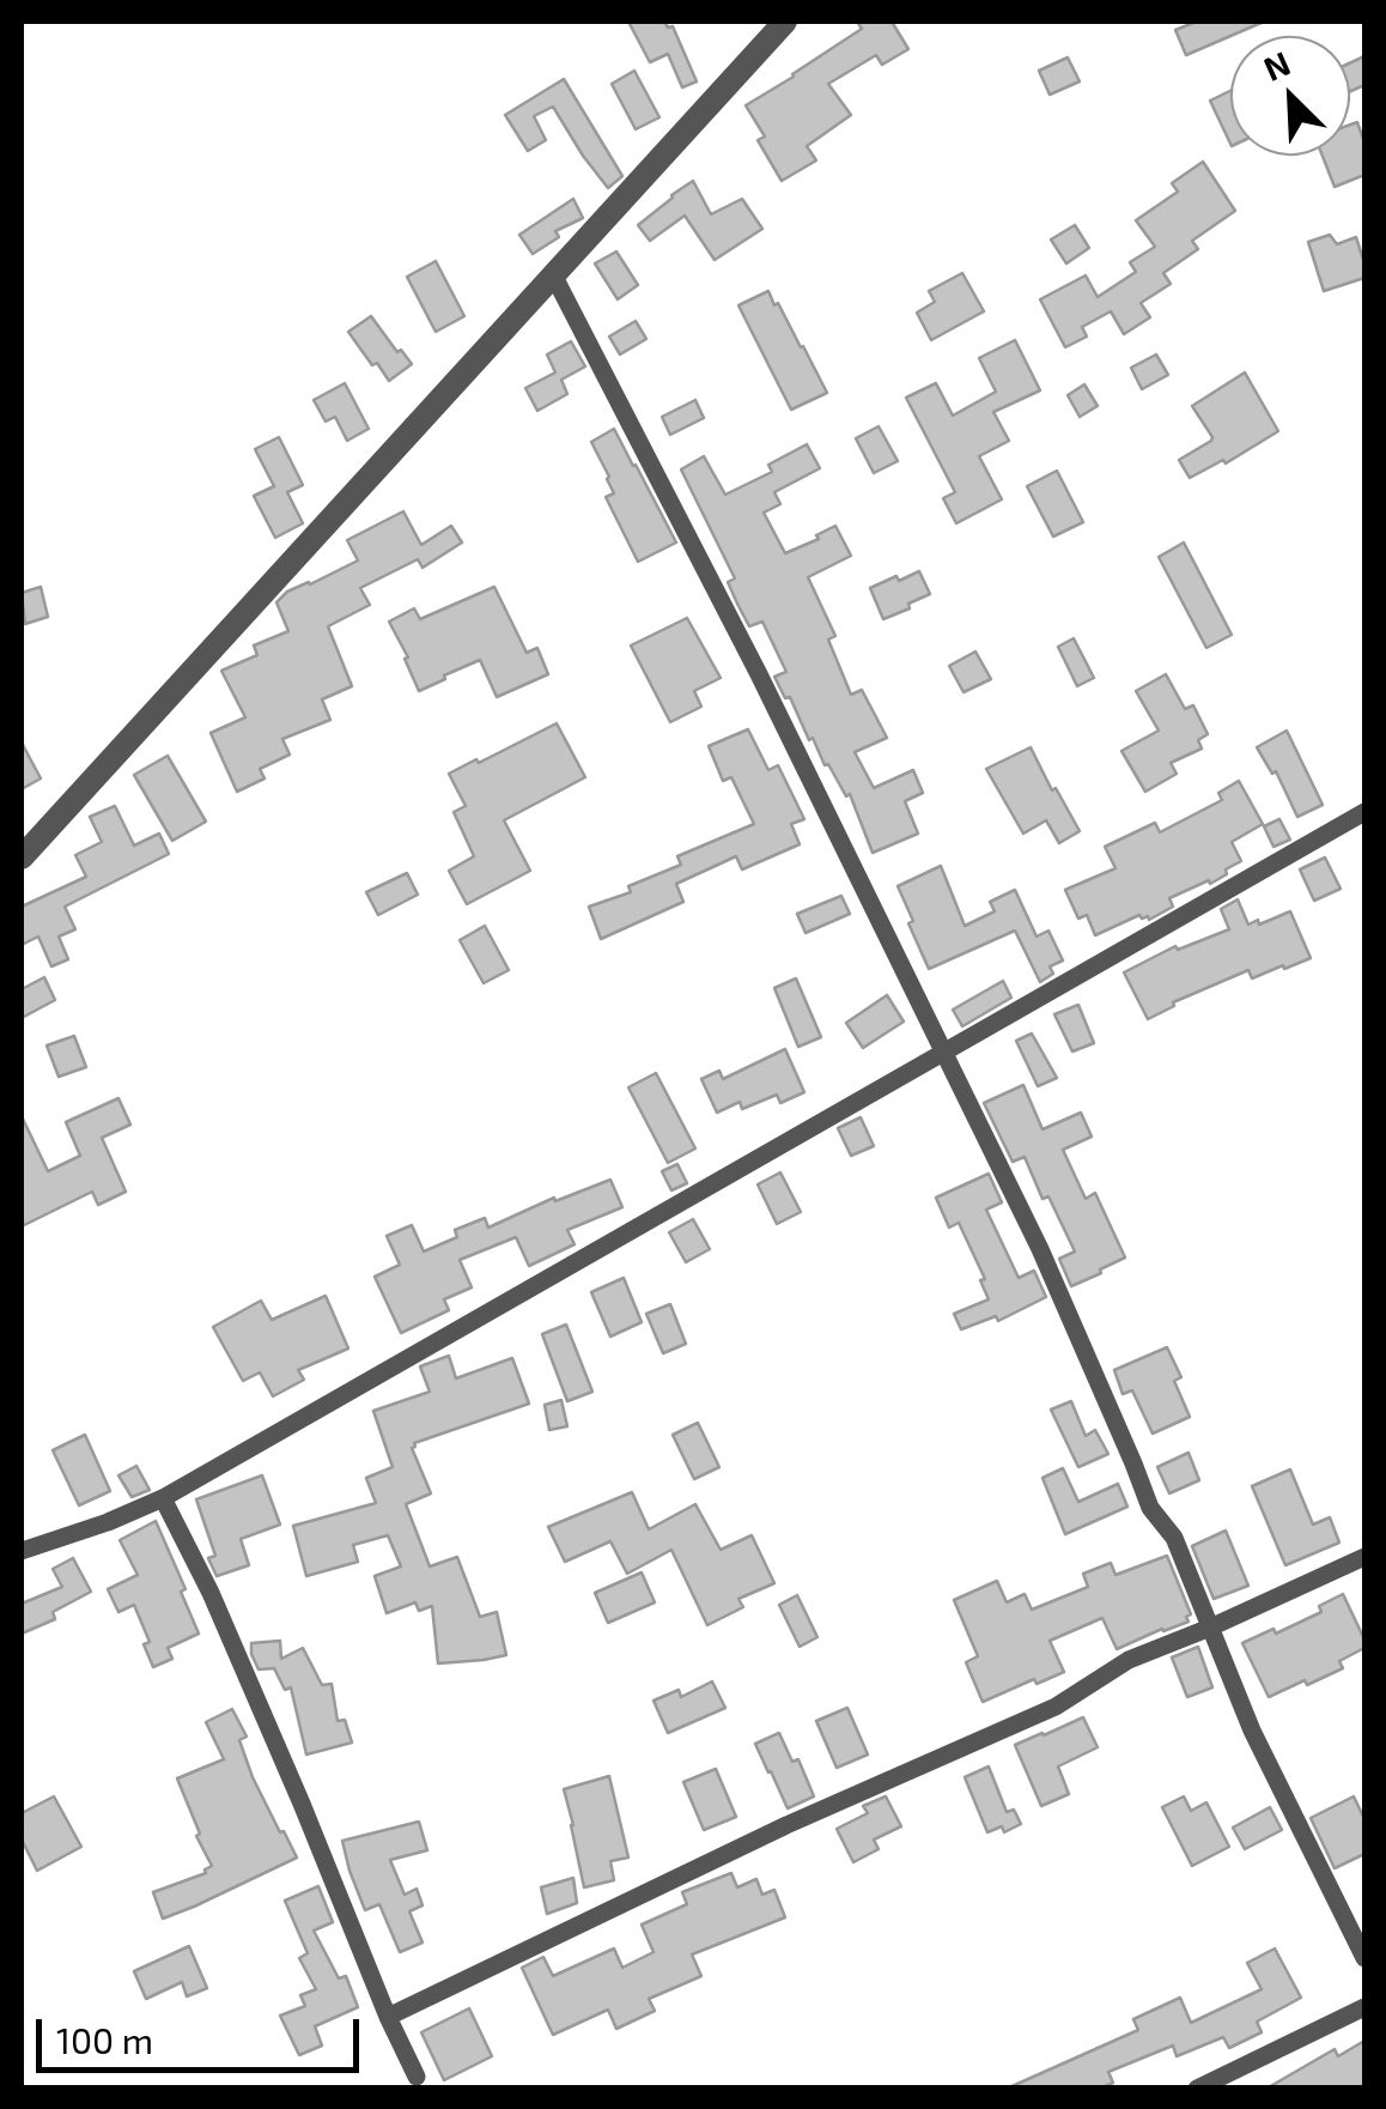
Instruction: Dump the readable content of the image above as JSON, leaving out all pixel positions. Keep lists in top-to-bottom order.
{
  "scale_bar": "100 m",
  "north": "top left"
}
